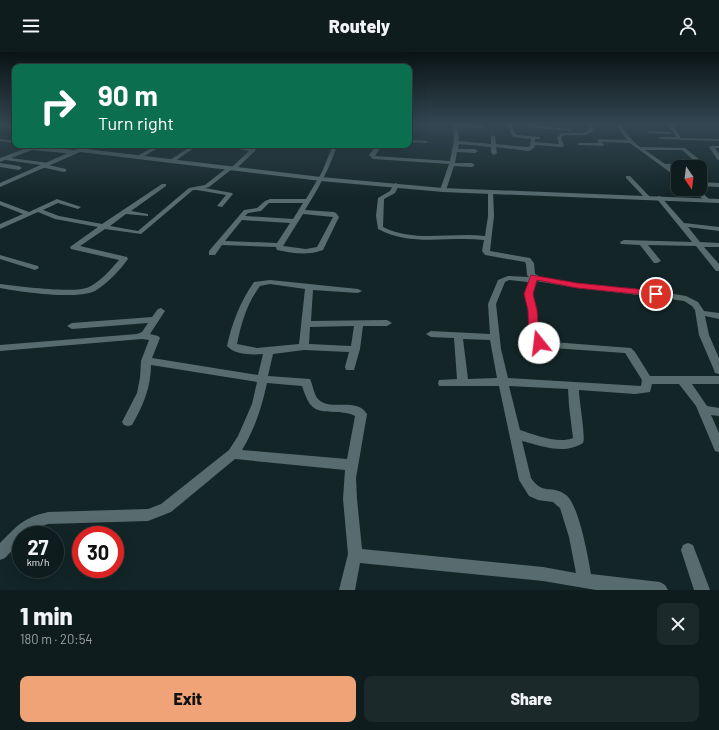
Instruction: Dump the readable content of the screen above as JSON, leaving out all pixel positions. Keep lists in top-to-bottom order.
{
  "north": "bottom",
  "page": {
    "header": "Routely",
    "turn": ["90 m", "Turn right"],
    "speed": "27 km/h",
    "limit": "30",
    "heading": ["1 min", "180 m · 20:54"],
    "buttons": ["Exit", "Share"]
  }
}
